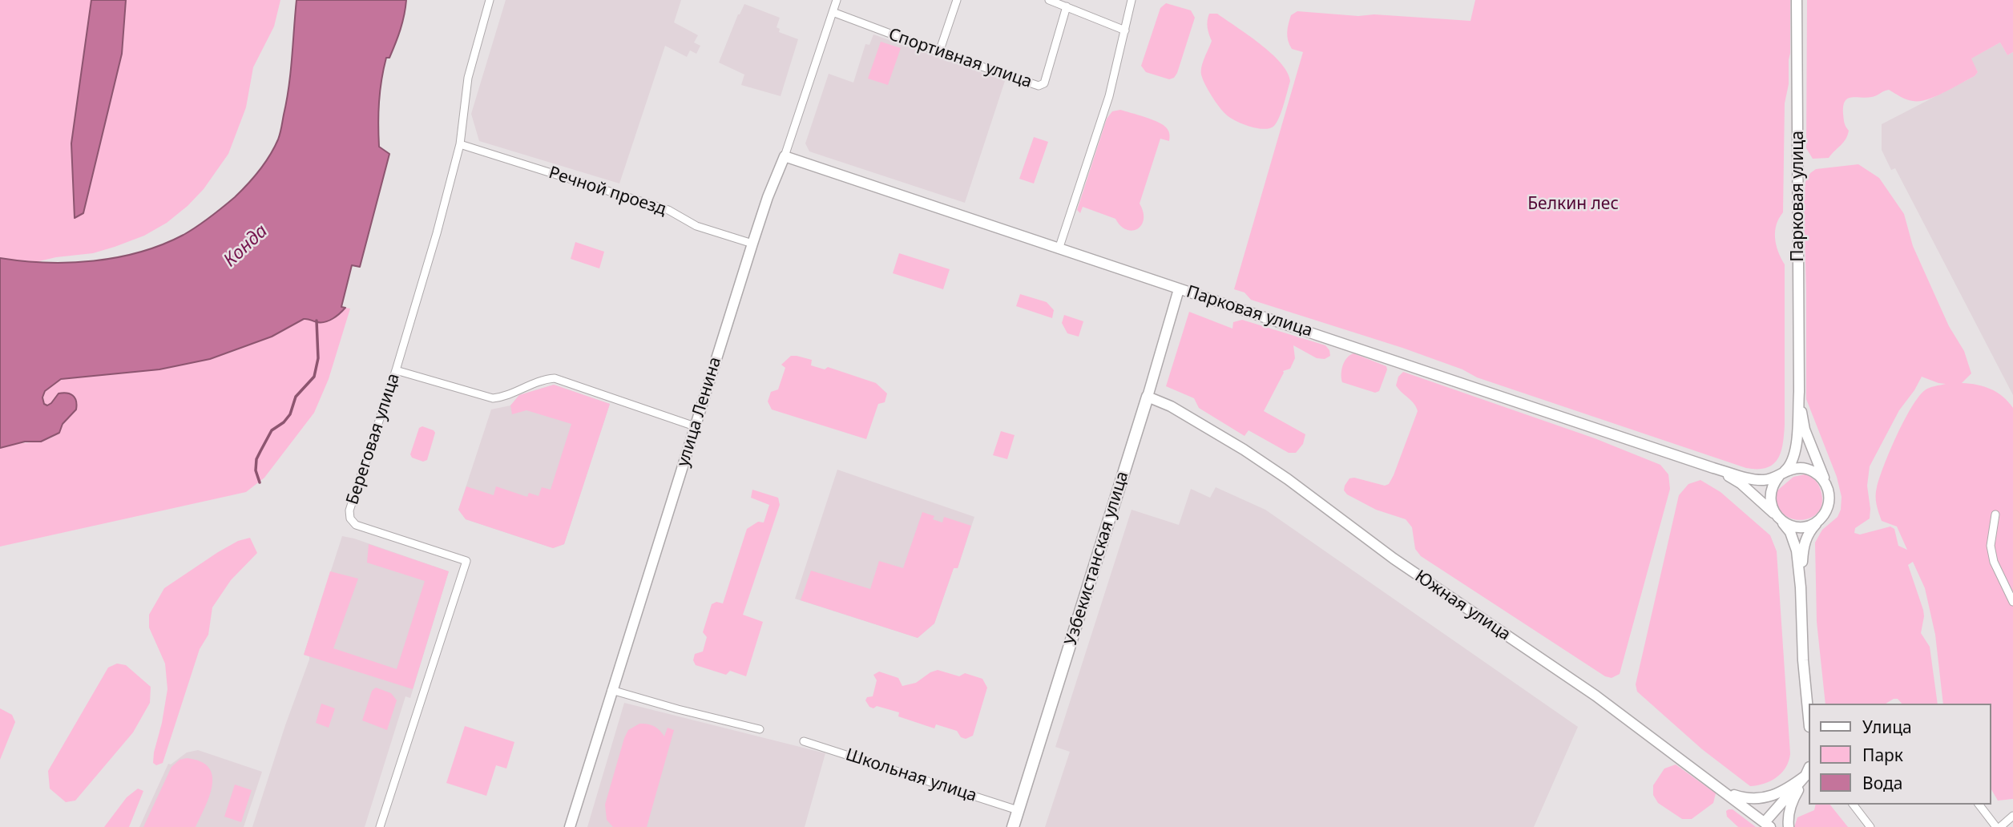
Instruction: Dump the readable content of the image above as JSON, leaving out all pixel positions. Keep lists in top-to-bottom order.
{
  "streets": {
    "main road": [
      "Парковая улица",
      "улица Ленина",
      "Узбекистанская улица",
      "Южная улица"
    ],
    "street": [
      "Спортивная улица",
      "Речной проезд",
      "Береговая улица",
      "Школьная улица"
    ]
  },
  "crossings": [
    ["Спортивная улица", "улица Ленина"],
    ["Речной проезд", "улица Ленина"],
    ["Речной проезд", "Береговая улица"],
    ["Парковая улица", "улица Ленина"],
    ["Парковая улица", "Узбекистанская улица"],
    ["Узбекистанская улица", "Южная улица"],
    ["Узбекистанская улица", "Школьная улица"]
  ],
  "water": ["Конда"],
  "parks": ["Белкин лес"],
  "legend": ["Улица", "Парк", "Вода"]
}
